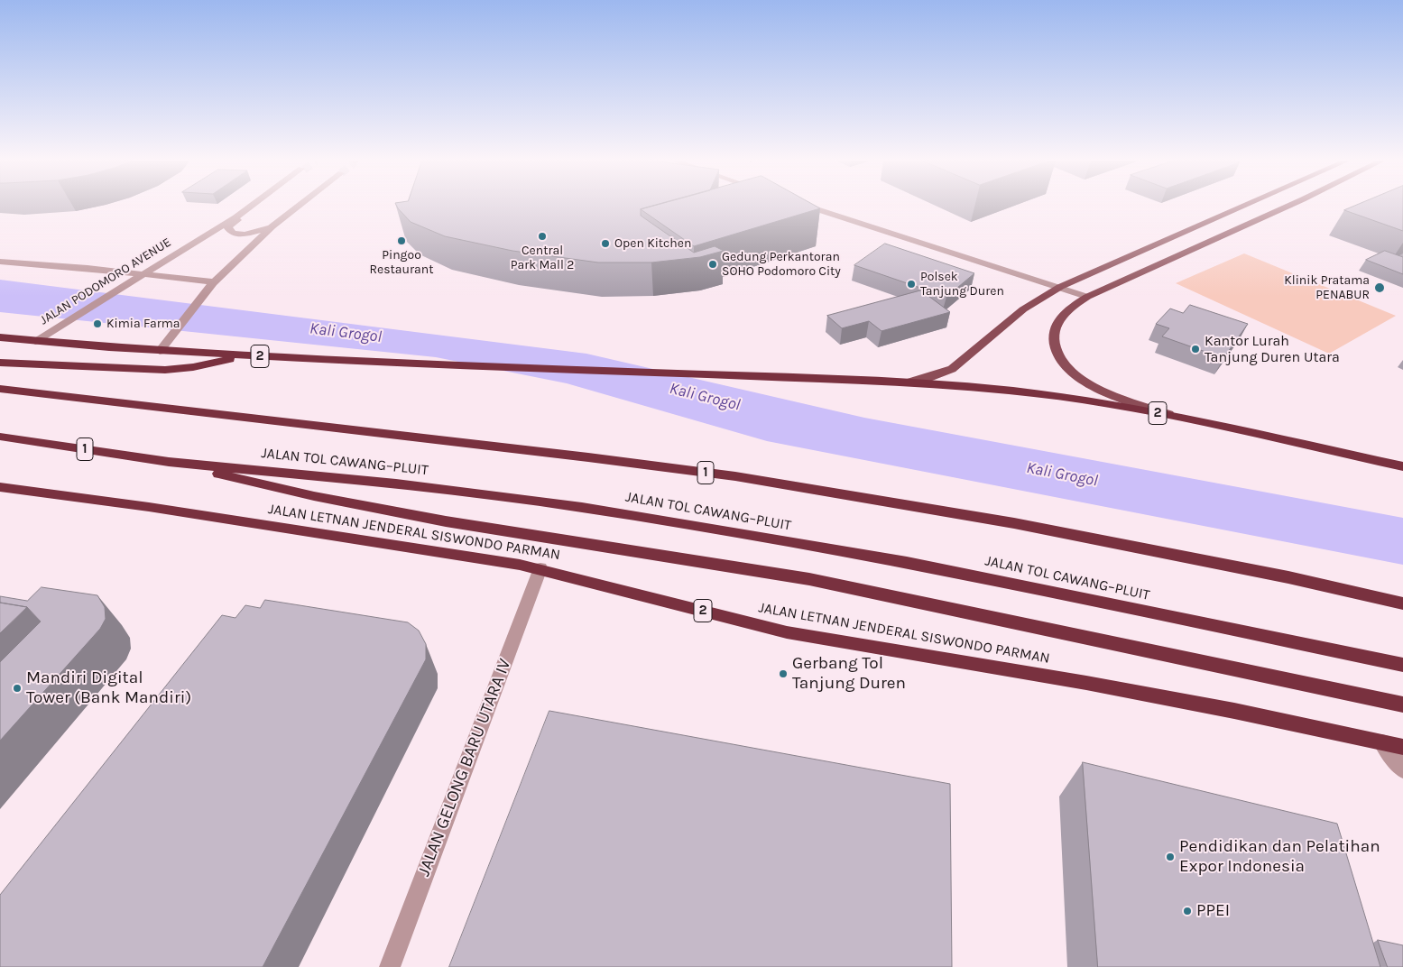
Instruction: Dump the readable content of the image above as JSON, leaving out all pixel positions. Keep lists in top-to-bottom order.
{
  "streets": {
    "highway": [
      "2",
      "1",
      "JALAN TOL CAWANG–PLUIT",
      "JALAN LETNAN JENDERAL SISWONDO PARMAN"
    ],
    "street": ["JALAN PODOMORO AVENUE", "JALAN GELONG BARU UTARA IV"]
  },
  "crossings": [
    ["JALAN PODOMORO AVENUE", "2"],
    ["JALAN LETNAN JENDERAL SISWONDO PARMAN", "JALAN GELONG BARU UTARA IV"]
  ],
  "water": ["Kali Grogol"],
  "places": [
    "Central Park Mall 2",
    "Pingoo Restaurant",
    "Open Kitchen",
    "Gedung Perkantoran SOHO Podomoro City",
    "Polsek Tanjung Duren",
    "Klinik Pratama PENABUR",
    "Kimia Farma",
    "Kantor Lurah Tanjung Duren Utara",
    "Gerbang Tol Tanjung Duren",
    "Mandiri Digital Tower (Bank Mandiri)",
    "Pendidikan dan Pelatihan Expor Indonesia",
    "PPEI"
  ]
}
